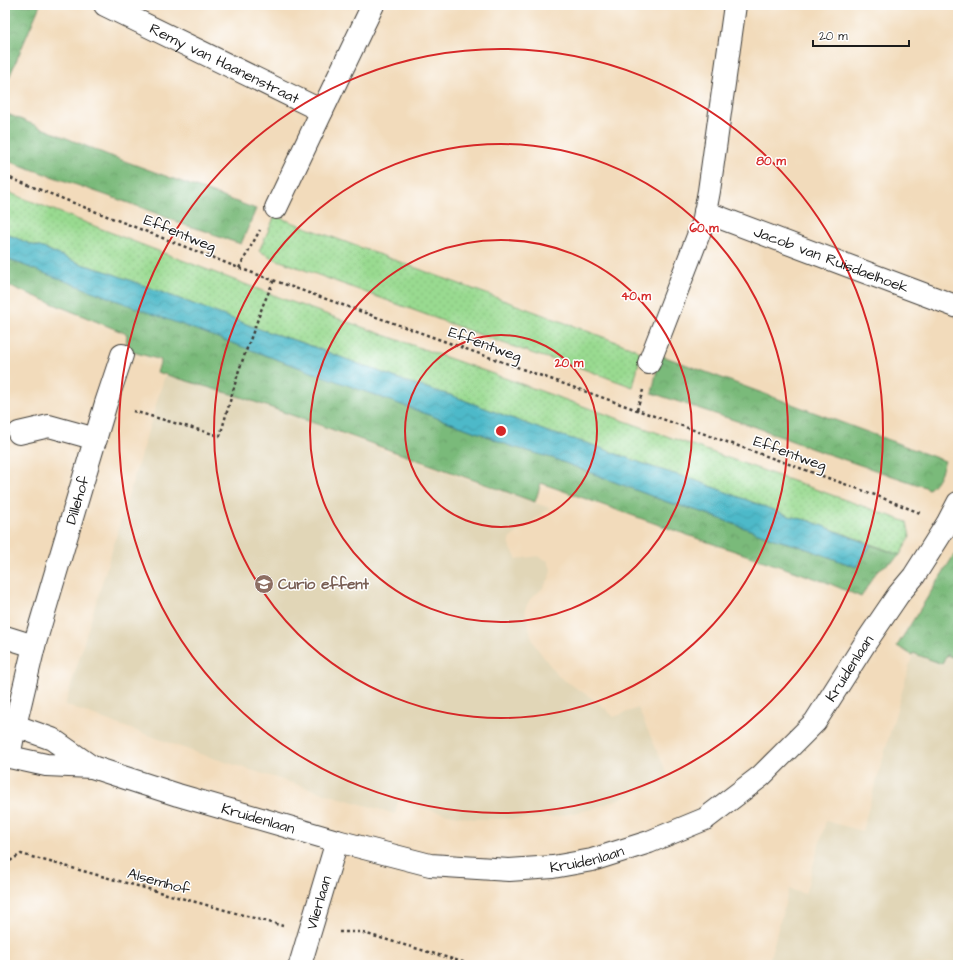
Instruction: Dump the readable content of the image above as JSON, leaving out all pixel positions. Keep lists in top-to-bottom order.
{
  "streets": {
    "street": [
      "Remy van Haanenstraat",
      "Jacob van Ruisdaelhoek",
      "Dillehof",
      "Kruidenlaan",
      "Vlierlaan"
    ],
    "path": ["Effentweg", "Alsemhof"]
  },
  "crossings": [
    ["Effentweg", "Kruidenlaan"],
    ["Dillehof", "Kruidenlaan"],
    ["Kruidenlaan", "Vlierlaan"],
    ["Alsemhof", "Vlierlaan"]
  ],
  "places": {
    "school or university": ["Curio effent"]
  },
  "scale_bar": "20 m",
  "rings": [
    "80 m",
    "60 m",
    "40 m",
    "20 m"
  ]
}
